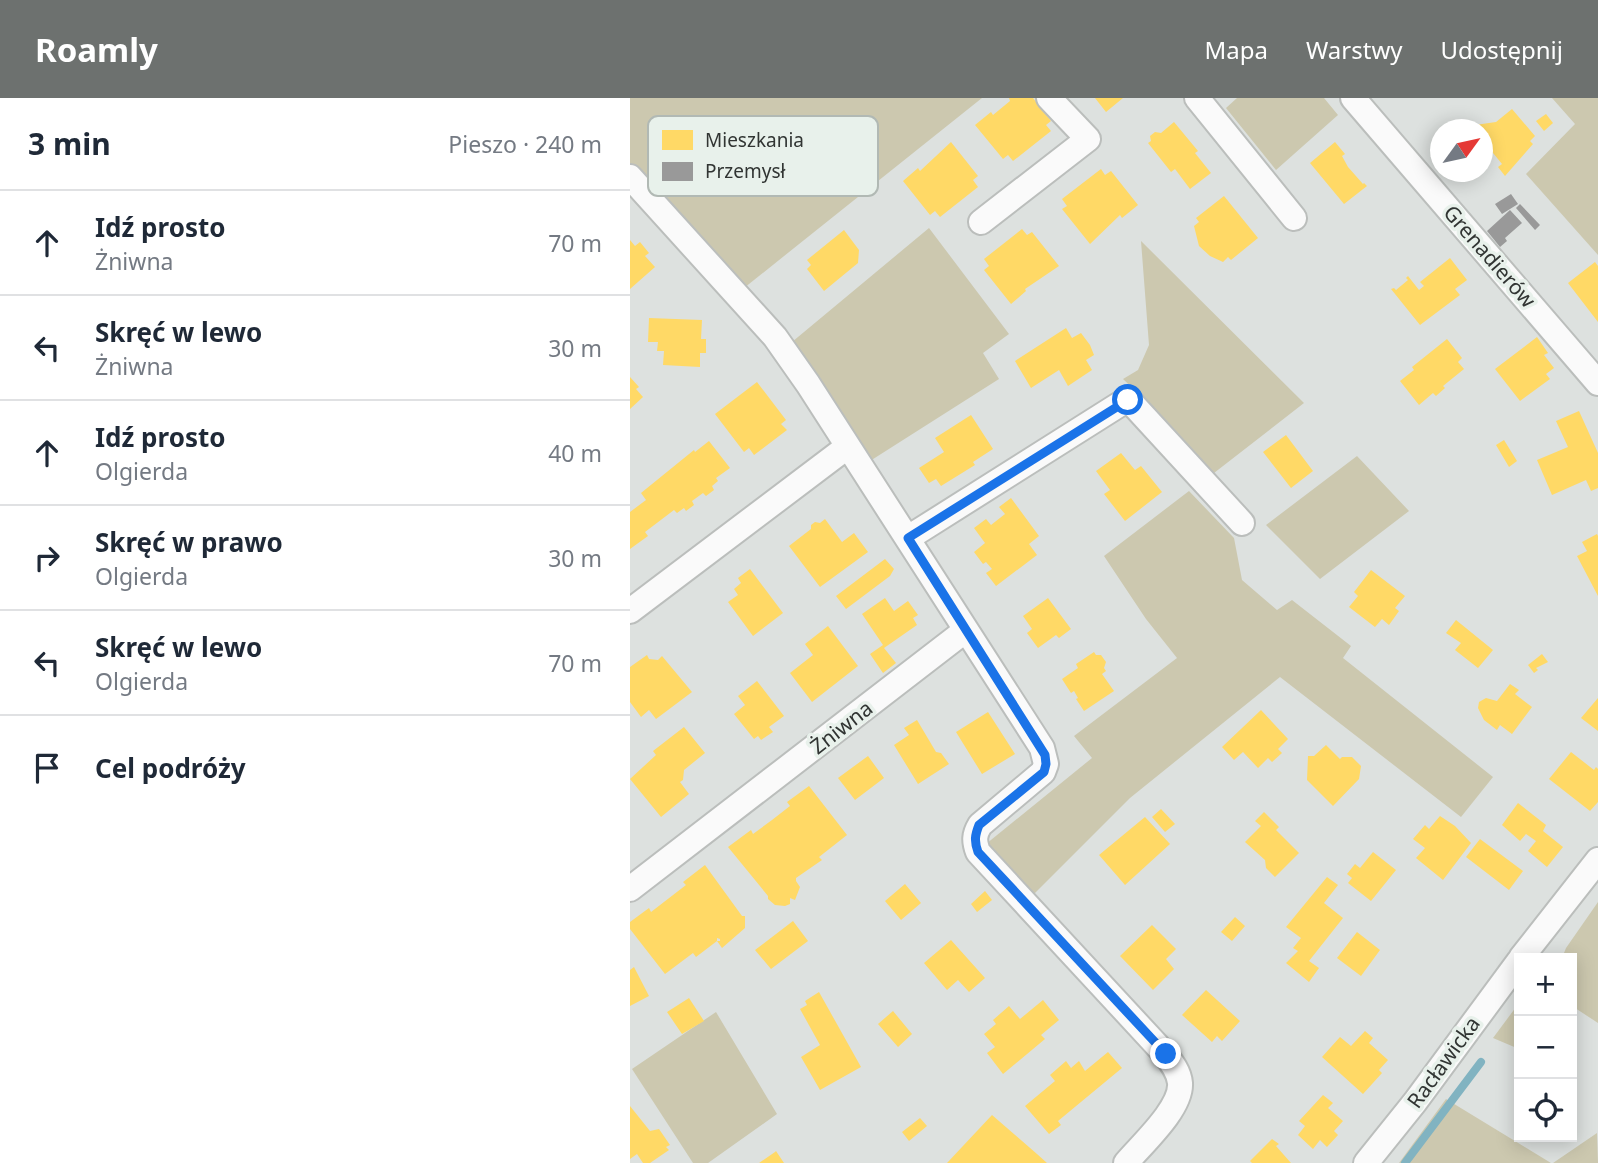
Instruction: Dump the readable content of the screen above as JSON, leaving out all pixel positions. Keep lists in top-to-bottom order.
{
  "streets": {
    "street": ["Grenadierów", "Żniwna", "Racławicka"]
  },
  "legend": ["Mieszkania", "Przemysł"],
  "north": "top right",
  "page": {
    "header": "Roamly",
    "nav": ["Mapa", "Warstwy", "Udostępnij"],
    "heading": ["3 min", "Pieszo · 240 m"],
    "list": [
      ["Idź prosto", "Żniwna", "70 m"],
      ["Skręć w lewo", "Żniwna", "30 m"],
      ["Idź prosto", "Olgierda", "40 m"],
      ["Skręć w prawo", "Olgierda", "30 m"],
      ["Skręć w lewo", "Olgierda", "70 m"],
      "Cel podróży"
    ],
    "map_buttons": ["+", "−"]
  }
}
